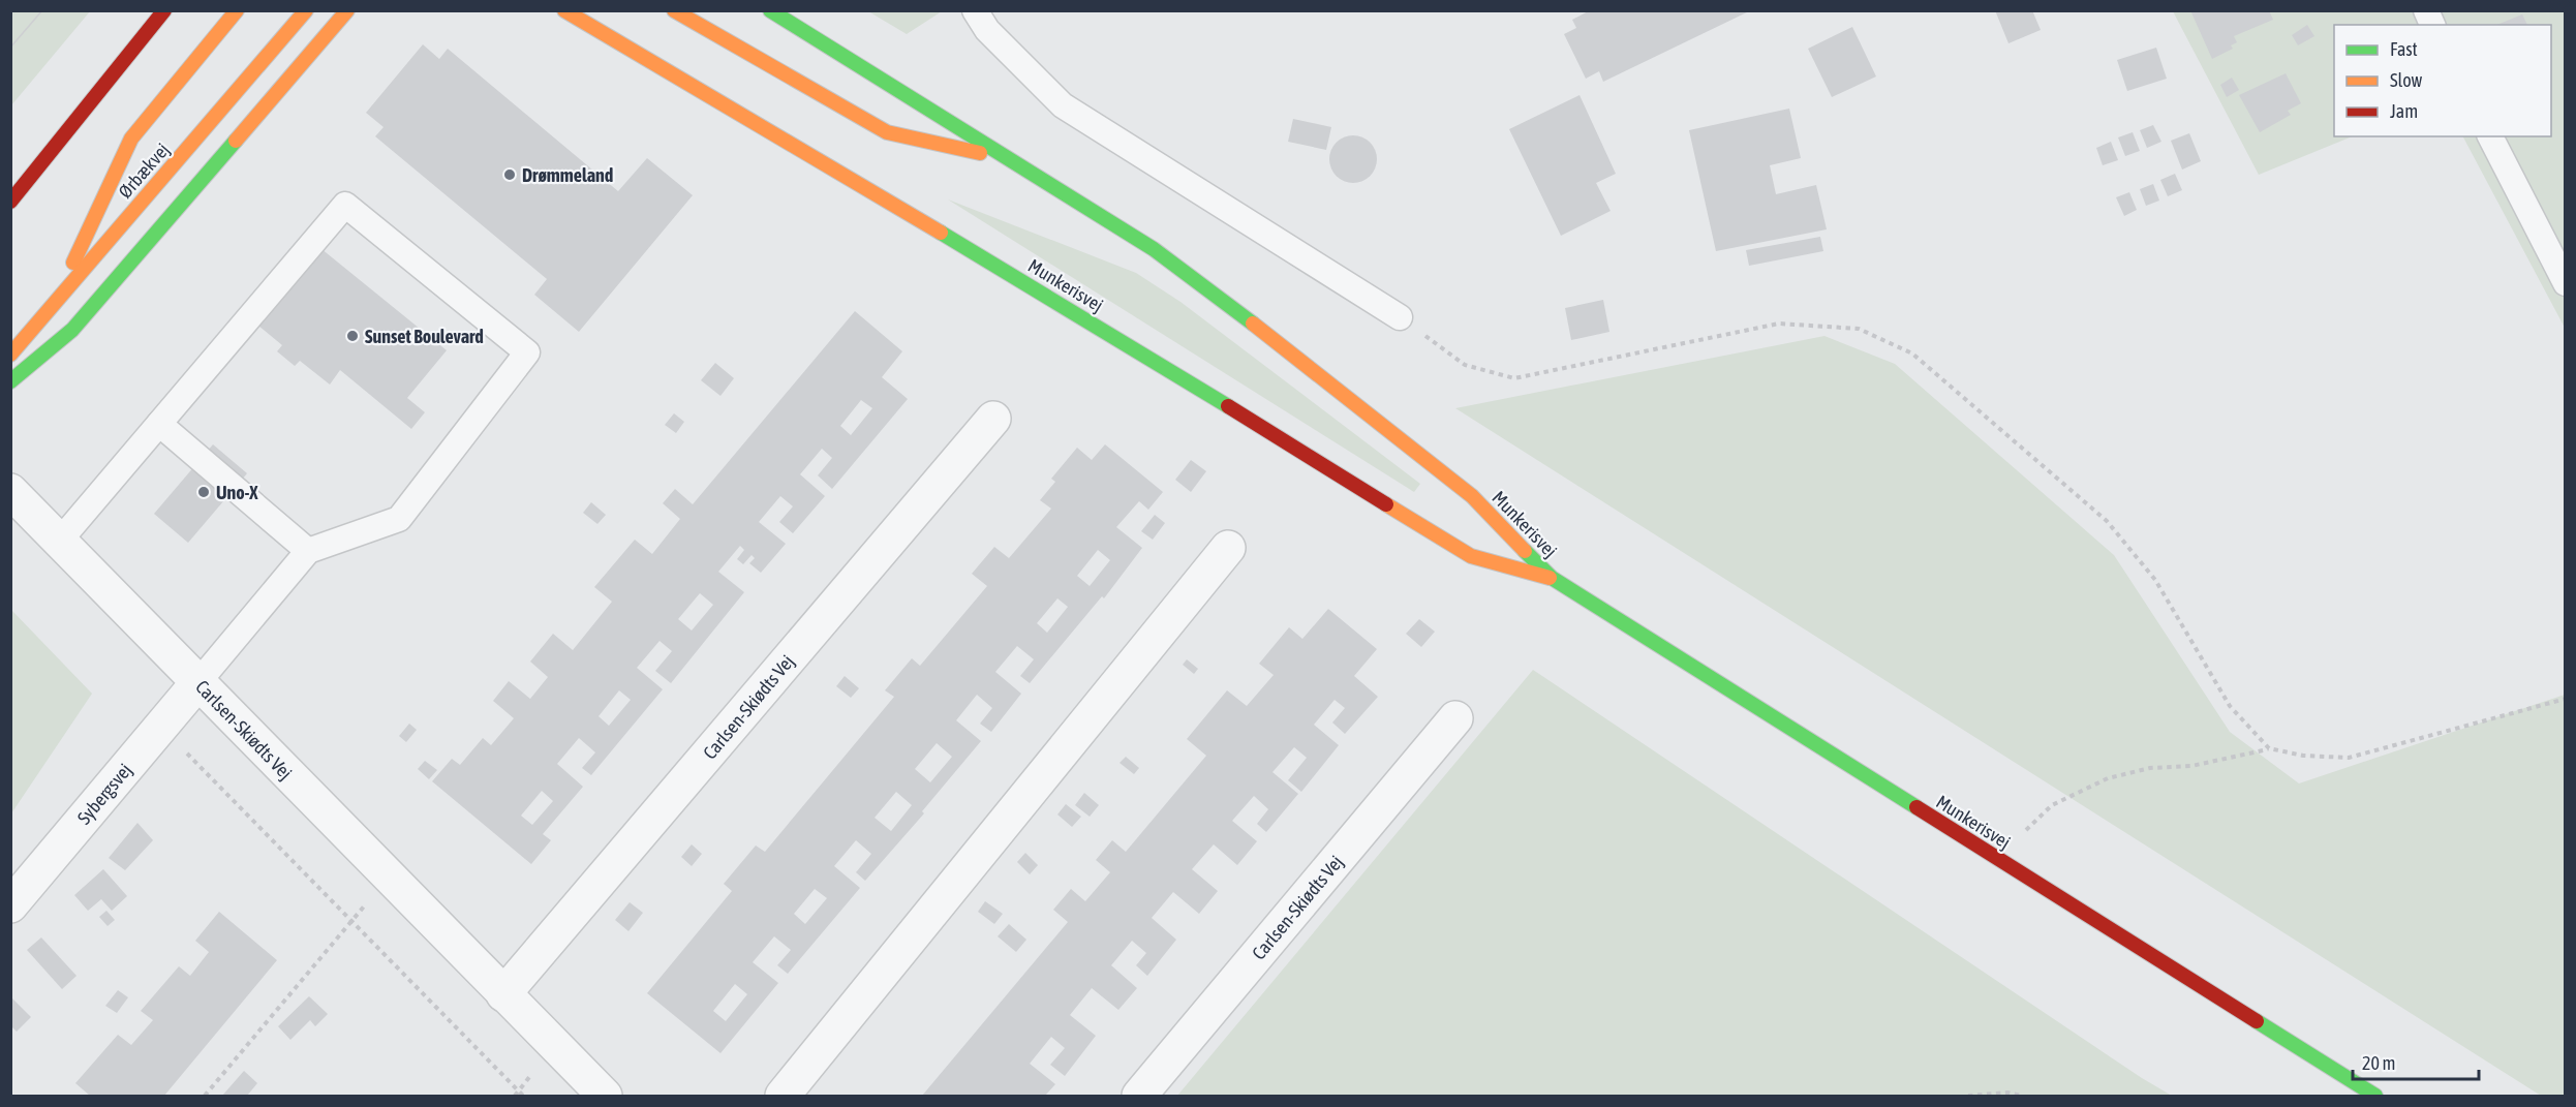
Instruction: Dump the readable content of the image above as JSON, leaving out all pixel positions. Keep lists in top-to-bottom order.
{
  "streets": {
    "main road": ["Ørbækvej", "Munkerisvej"],
    "street": ["Carlsen-Skiødts Vej", "Sybergsvej"]
  },
  "crossings": [
    ["Carlsen-Skiødts Vej", "Sybergsvej"]
  ],
  "places": ["Drømmeland", "Sunset Boulevard", "Uno-X"],
  "legend": ["Fast", "Slow", "Jam"],
  "scale_bar": "20 m"
}
